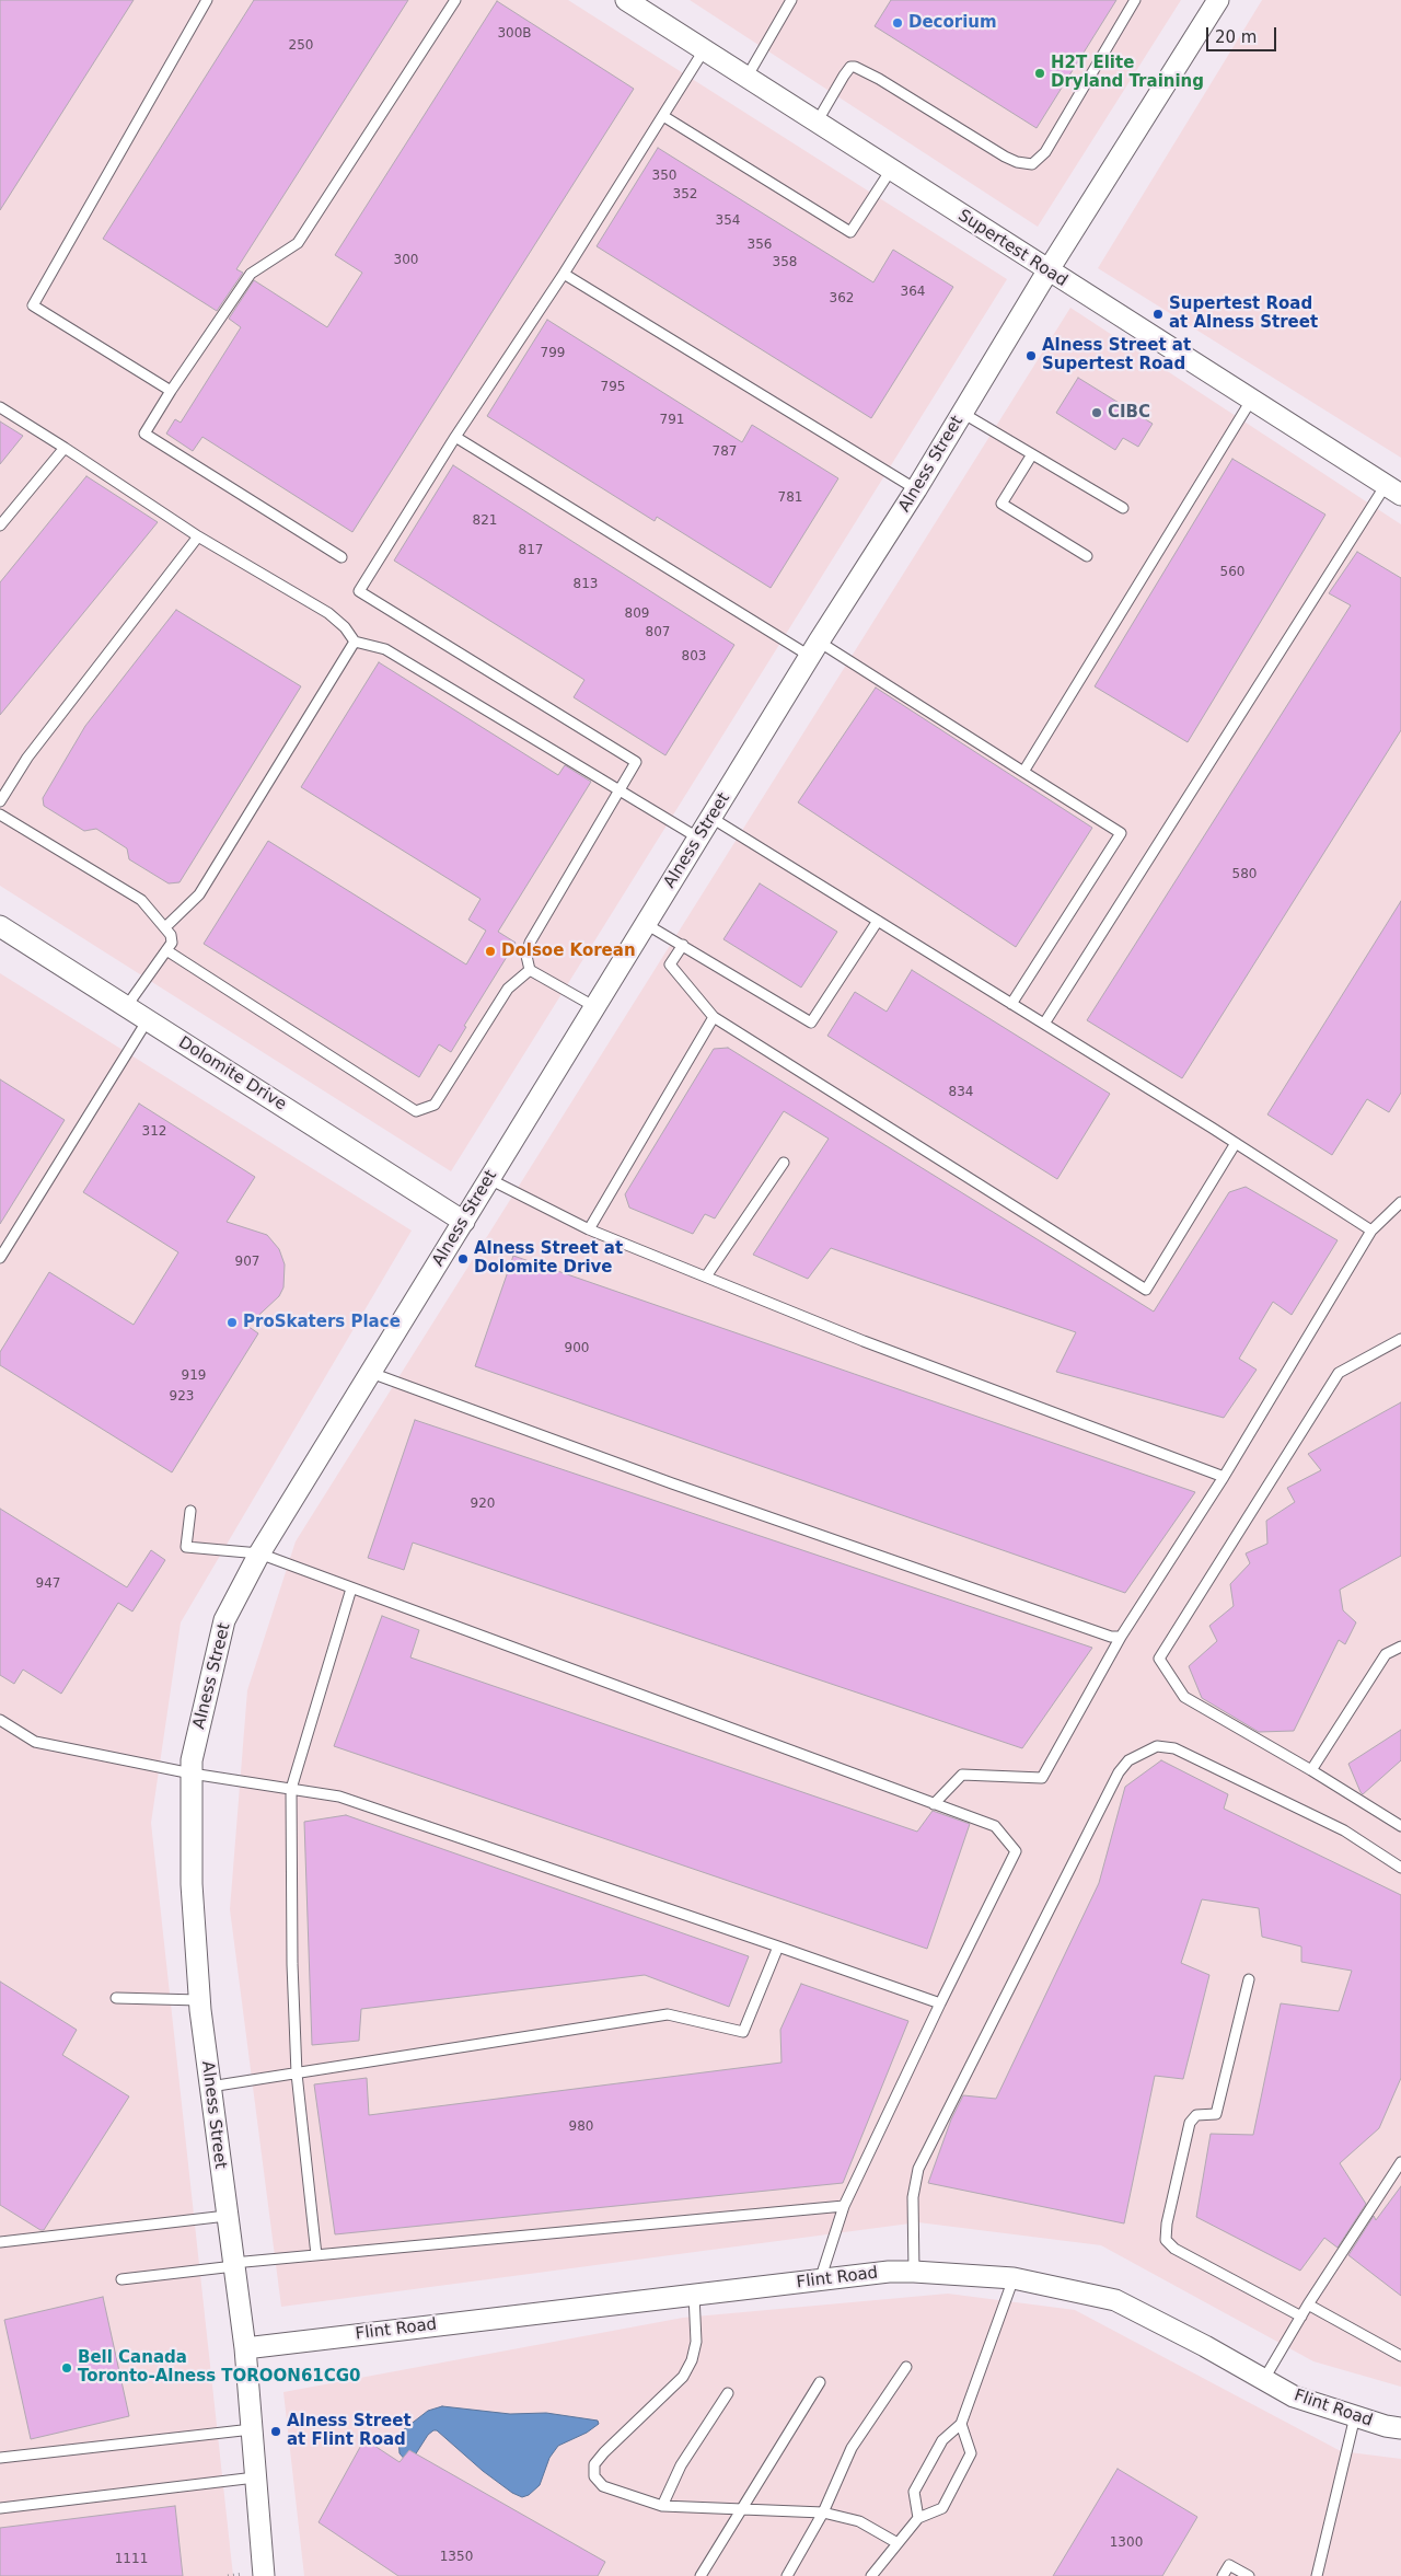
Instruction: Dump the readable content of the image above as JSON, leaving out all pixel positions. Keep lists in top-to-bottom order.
{
  "streets": {
    "street": [
      "Supertest Road",
      "Alness Street",
      "Dolomite Drive",
      "Flint Road"
    ]
  },
  "crossings": [
    ["Supertest Road", "Alness Street"],
    ["Alness Street", "Dolomite Drive"],
    ["Alness Street", "Flint Road"]
  ],
  "places": [
    "Decorium",
    "H2T Elite Dryland Training",
    "Supertest Road at Alness Street",
    "Alness Street at Supertest Road",
    "CIBC",
    "Dolsoe Korean",
    "Alness Street at Dolomite Drive",
    "ProSkaters Place",
    "Bell Canada Toronto-Alness TOROON61CG0",
    "Alness Street at Flint Road"
  ],
  "house_numbers": [
    "300B",
    "250",
    "350",
    "352",
    "354",
    "356",
    "300",
    "358",
    "364",
    "362",
    "799",
    "795",
    "791",
    "787",
    "781",
    "821",
    "817",
    "560",
    "813",
    "809",
    "807",
    "803",
    "580",
    "834",
    "312",
    "907",
    "900",
    "919",
    "923",
    "920",
    "947",
    "980",
    "1300",
    "1350",
    "1111"
  ],
  "scale_bar": "20 m"
}
